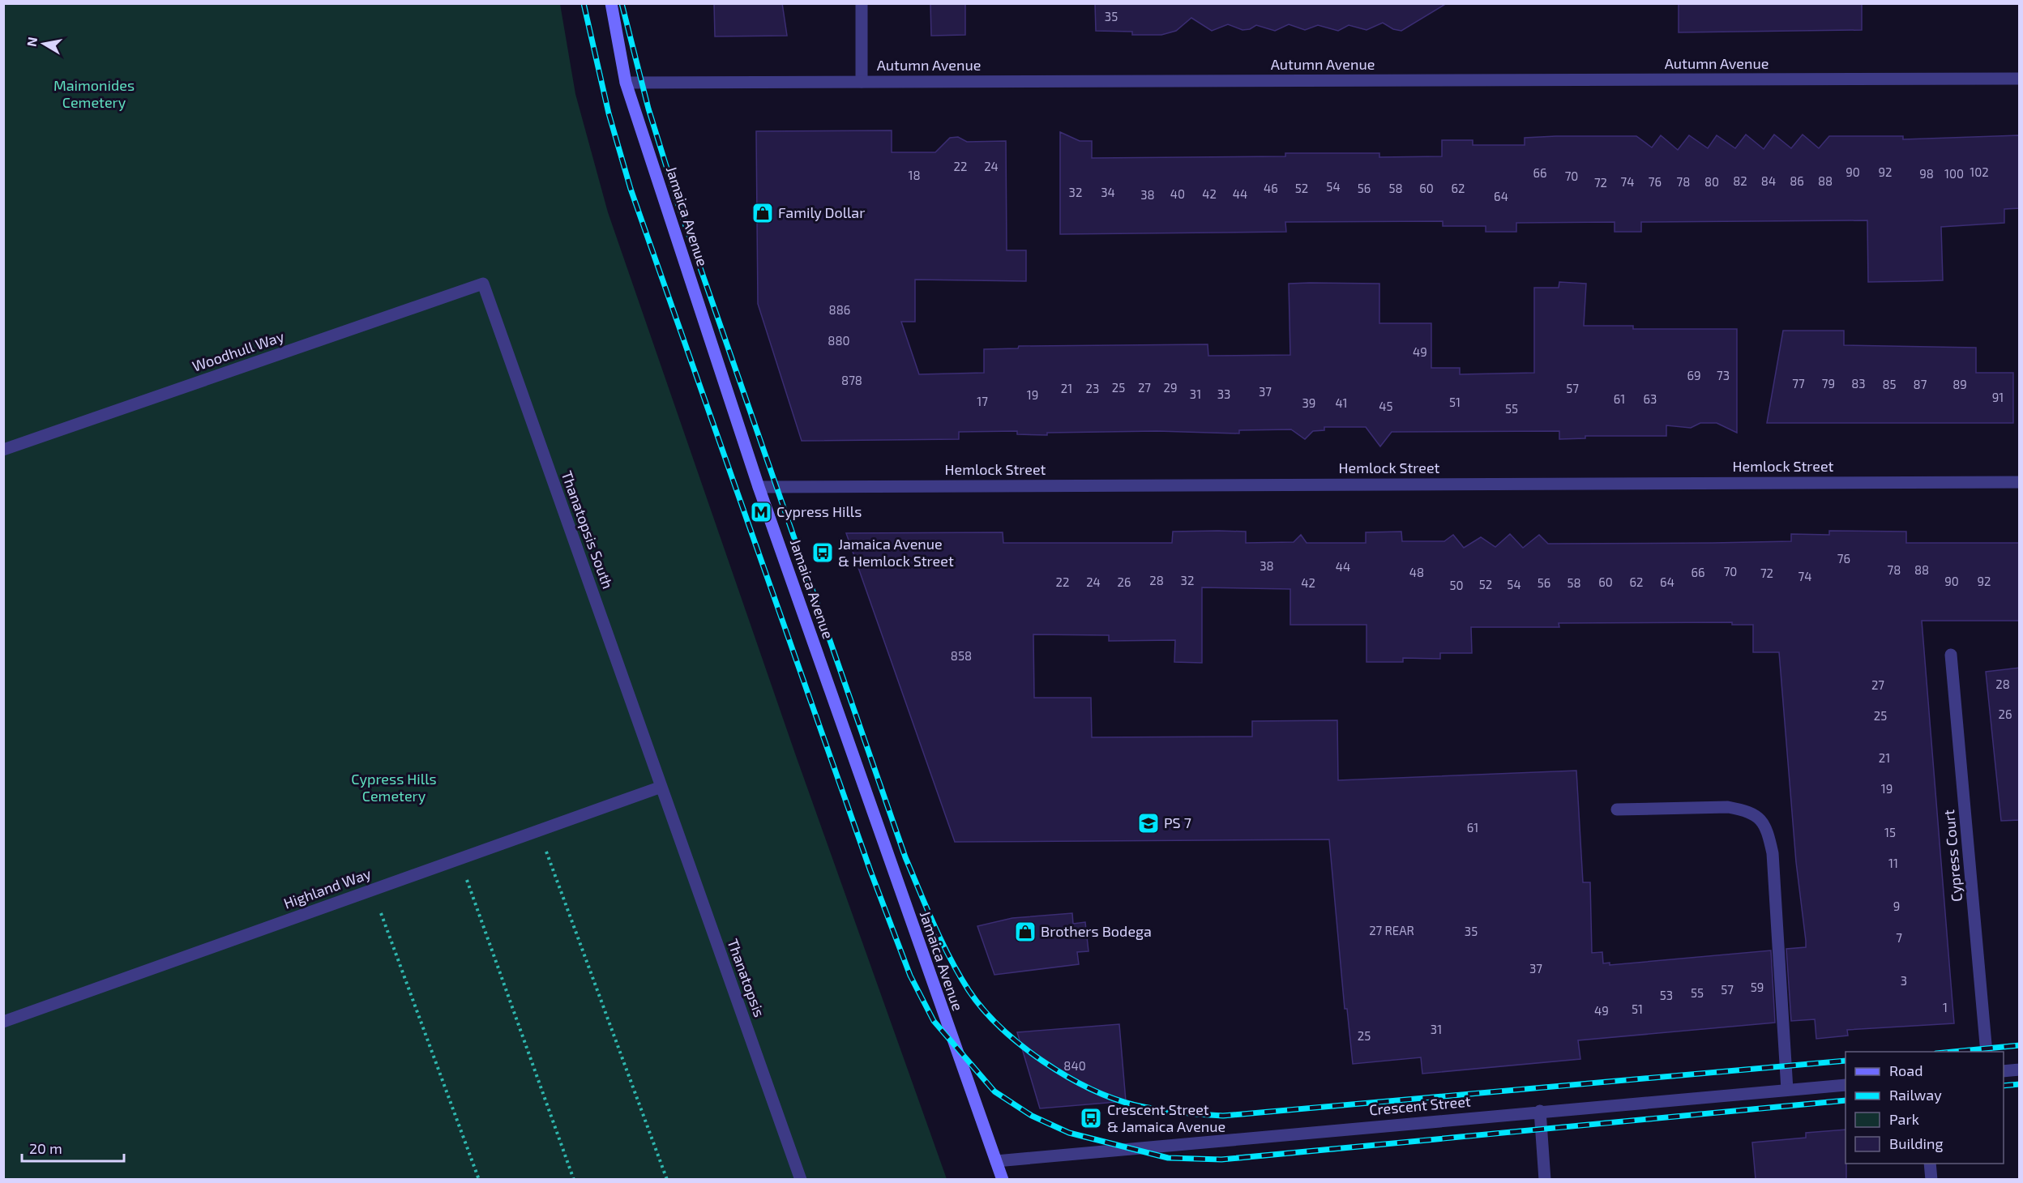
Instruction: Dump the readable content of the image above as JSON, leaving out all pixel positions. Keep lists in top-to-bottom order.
{
  "streets": {
    "main road": ["Jamaica Avenue"],
    "street": [
      "Autumn Avenue",
      "Woodhull Way",
      "Hemlock Street",
      "Thanatopsis South",
      "Cypress Court",
      "Highland Way",
      "Thanatopsis",
      "Crescent Street"
    ]
  },
  "crossings": [
    ["Autumn Avenue", "Jamaica Avenue"],
    ["Jamaica Avenue", "Hemlock Street"],
    ["Jamaica Avenue", "Crescent Street"],
    ["Woodhull Way", "Thanatopsis South"],
    ["Thanatopsis South", "Highland Way"],
    ["Thanatopsis South", "Thanatopsis"],
    ["Highland Way", "Thanatopsis"]
  ],
  "parks": ["Maimonides Cemetery", "Cypress Hills Cemetery"],
  "places": {
    "shop": ["Family Dollar", "Brothers Bodega"],
    "metro station": ["Cypress Hills"],
    "bus stop": ["Jamaica Avenue & Hemlock Street", "Crescent Street & Jamaica Avenue"],
    "school or university": ["PS 7"]
  },
  "house_numbers": [
    "35",
    "22",
    "24",
    "90",
    "92",
    "102",
    "66",
    "98",
    "100",
    "18",
    "70",
    "82",
    "84",
    "86",
    "88",
    "74",
    "76",
    "78",
    "80",
    "72",
    "54",
    "46",
    "52",
    "56",
    "58",
    "60",
    "62",
    "32",
    "34",
    "40",
    "42",
    "44",
    "38",
    "64",
    "886",
    "880",
    "49",
    "69",
    "73",
    "878",
    "77",
    "79",
    "83",
    "85",
    "87",
    "89",
    "25",
    "27",
    "29",
    "21",
    "23",
    "57",
    "37",
    "31",
    "33",
    "19",
    "91",
    "61",
    "63",
    "17",
    "51",
    "39",
    "41",
    "45",
    "55",
    "76",
    "38",
    "44",
    "78",
    "88",
    "70",
    "48",
    "66",
    "72",
    "74",
    "28",
    "32",
    "90",
    "92",
    "22",
    "24",
    "26",
    "60",
    "62",
    "64",
    "42",
    "56",
    "58",
    "52",
    "54",
    "50",
    "858",
    "28",
    "27",
    "26",
    "25",
    "21",
    "19",
    "61",
    "15",
    "11",
    "9",
    "27 REAR",
    "35",
    "7",
    "37",
    "3",
    "59",
    "57",
    "55",
    "53",
    "1",
    "51",
    "49",
    "31",
    "25",
    "840"
  ],
  "legend": [
    "Road",
    "Railway",
    "Park",
    "Building"
  ],
  "scale_bar": "20 m",
  "north": "left"
}
